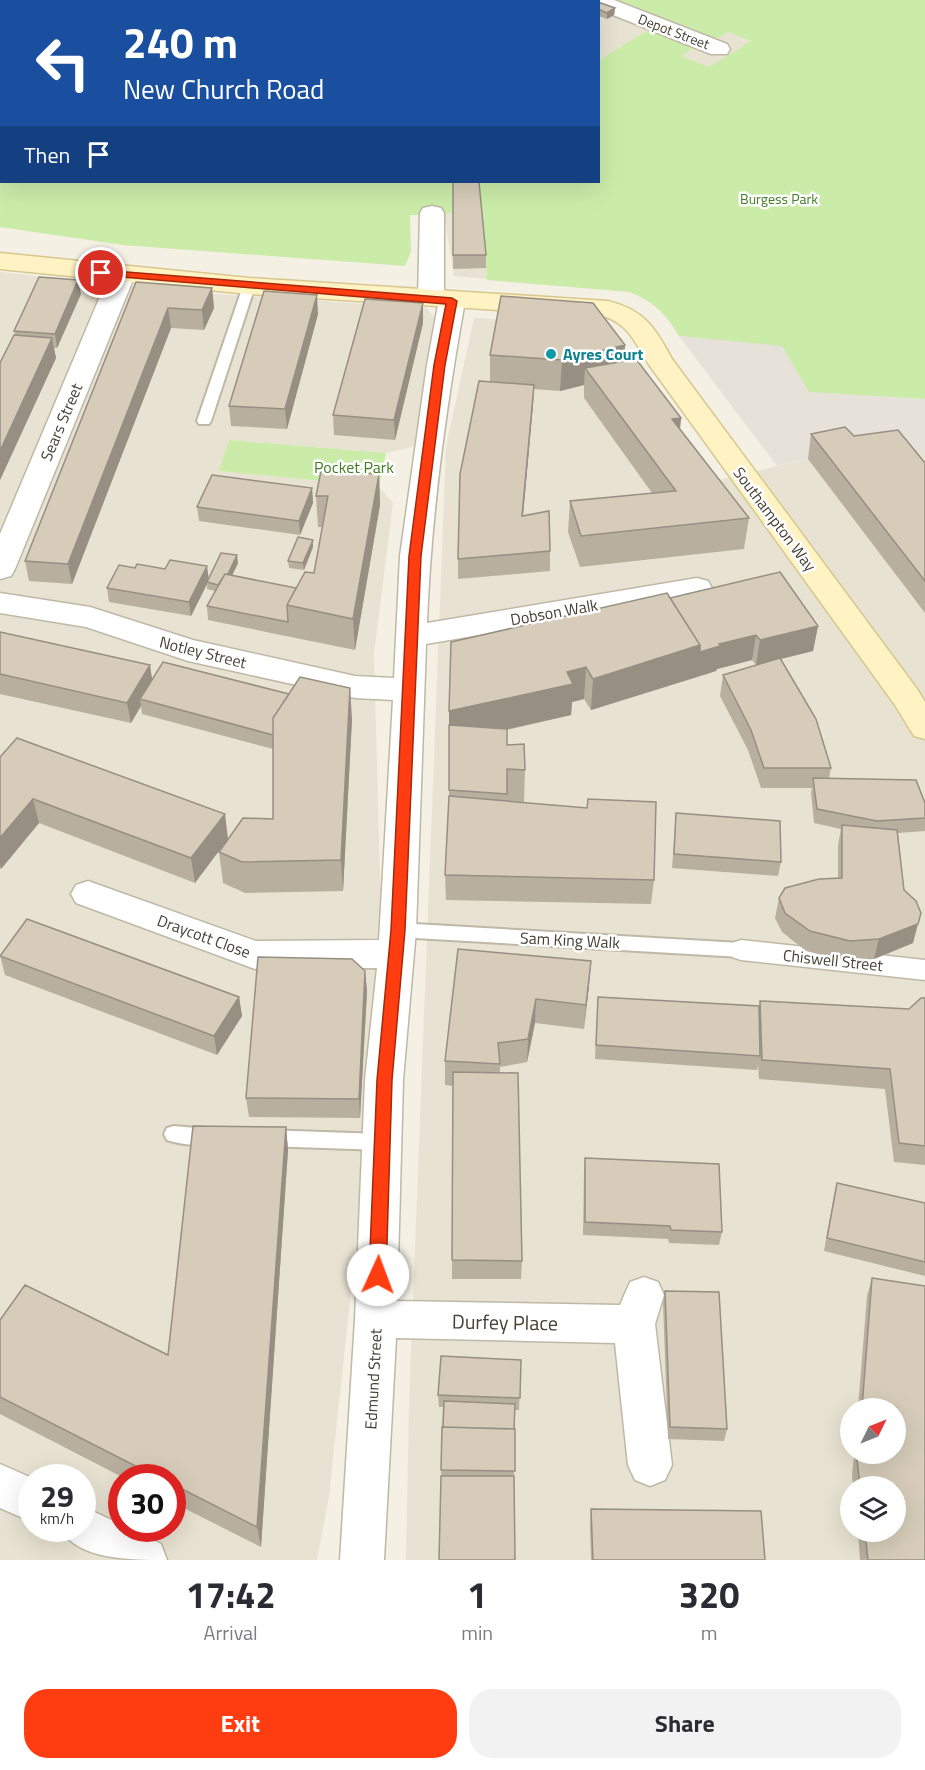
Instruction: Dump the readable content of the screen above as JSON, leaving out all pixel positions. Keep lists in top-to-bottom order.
{
  "streets": {
    "main road": ["Southampton Way"],
    "street": [
      "Depot Street",
      "Sears Street",
      "Dobson Walk",
      "Notley Street",
      "Draycott Close",
      "Chiswell Street",
      "Durfey Place",
      "Edmund Street"
    ],
    "lane": ["Sam King Walk"]
  },
  "crossings": [
    ["Southampton Way", "Edmund Street"],
    ["Dobson Walk", "Edmund Street"],
    ["Notley Street", "Edmund Street"],
    ["Draycott Close", "Sam King Walk"],
    ["Draycott Close", "Edmund Street"],
    ["Sam King Walk", "Chiswell Street"],
    ["Sam King Walk", "Edmund Street"],
    ["Durfey Place", "Edmund Street"]
  ],
  "parks": ["Burgess Park", "Pocket Park"],
  "places": ["Ayres Court"],
  "north": "top right",
  "page": {
    "turn": ["240 m", "New Church Road"],
    "then": "Then",
    "speed": "29 km/h",
    "limit": "30",
    "eta": [
      "17:42",
      "Arrival",
      "1",
      "min",
      "320",
      "m"
    ],
    "buttons": ["Exit", "Share"]
  }
}
